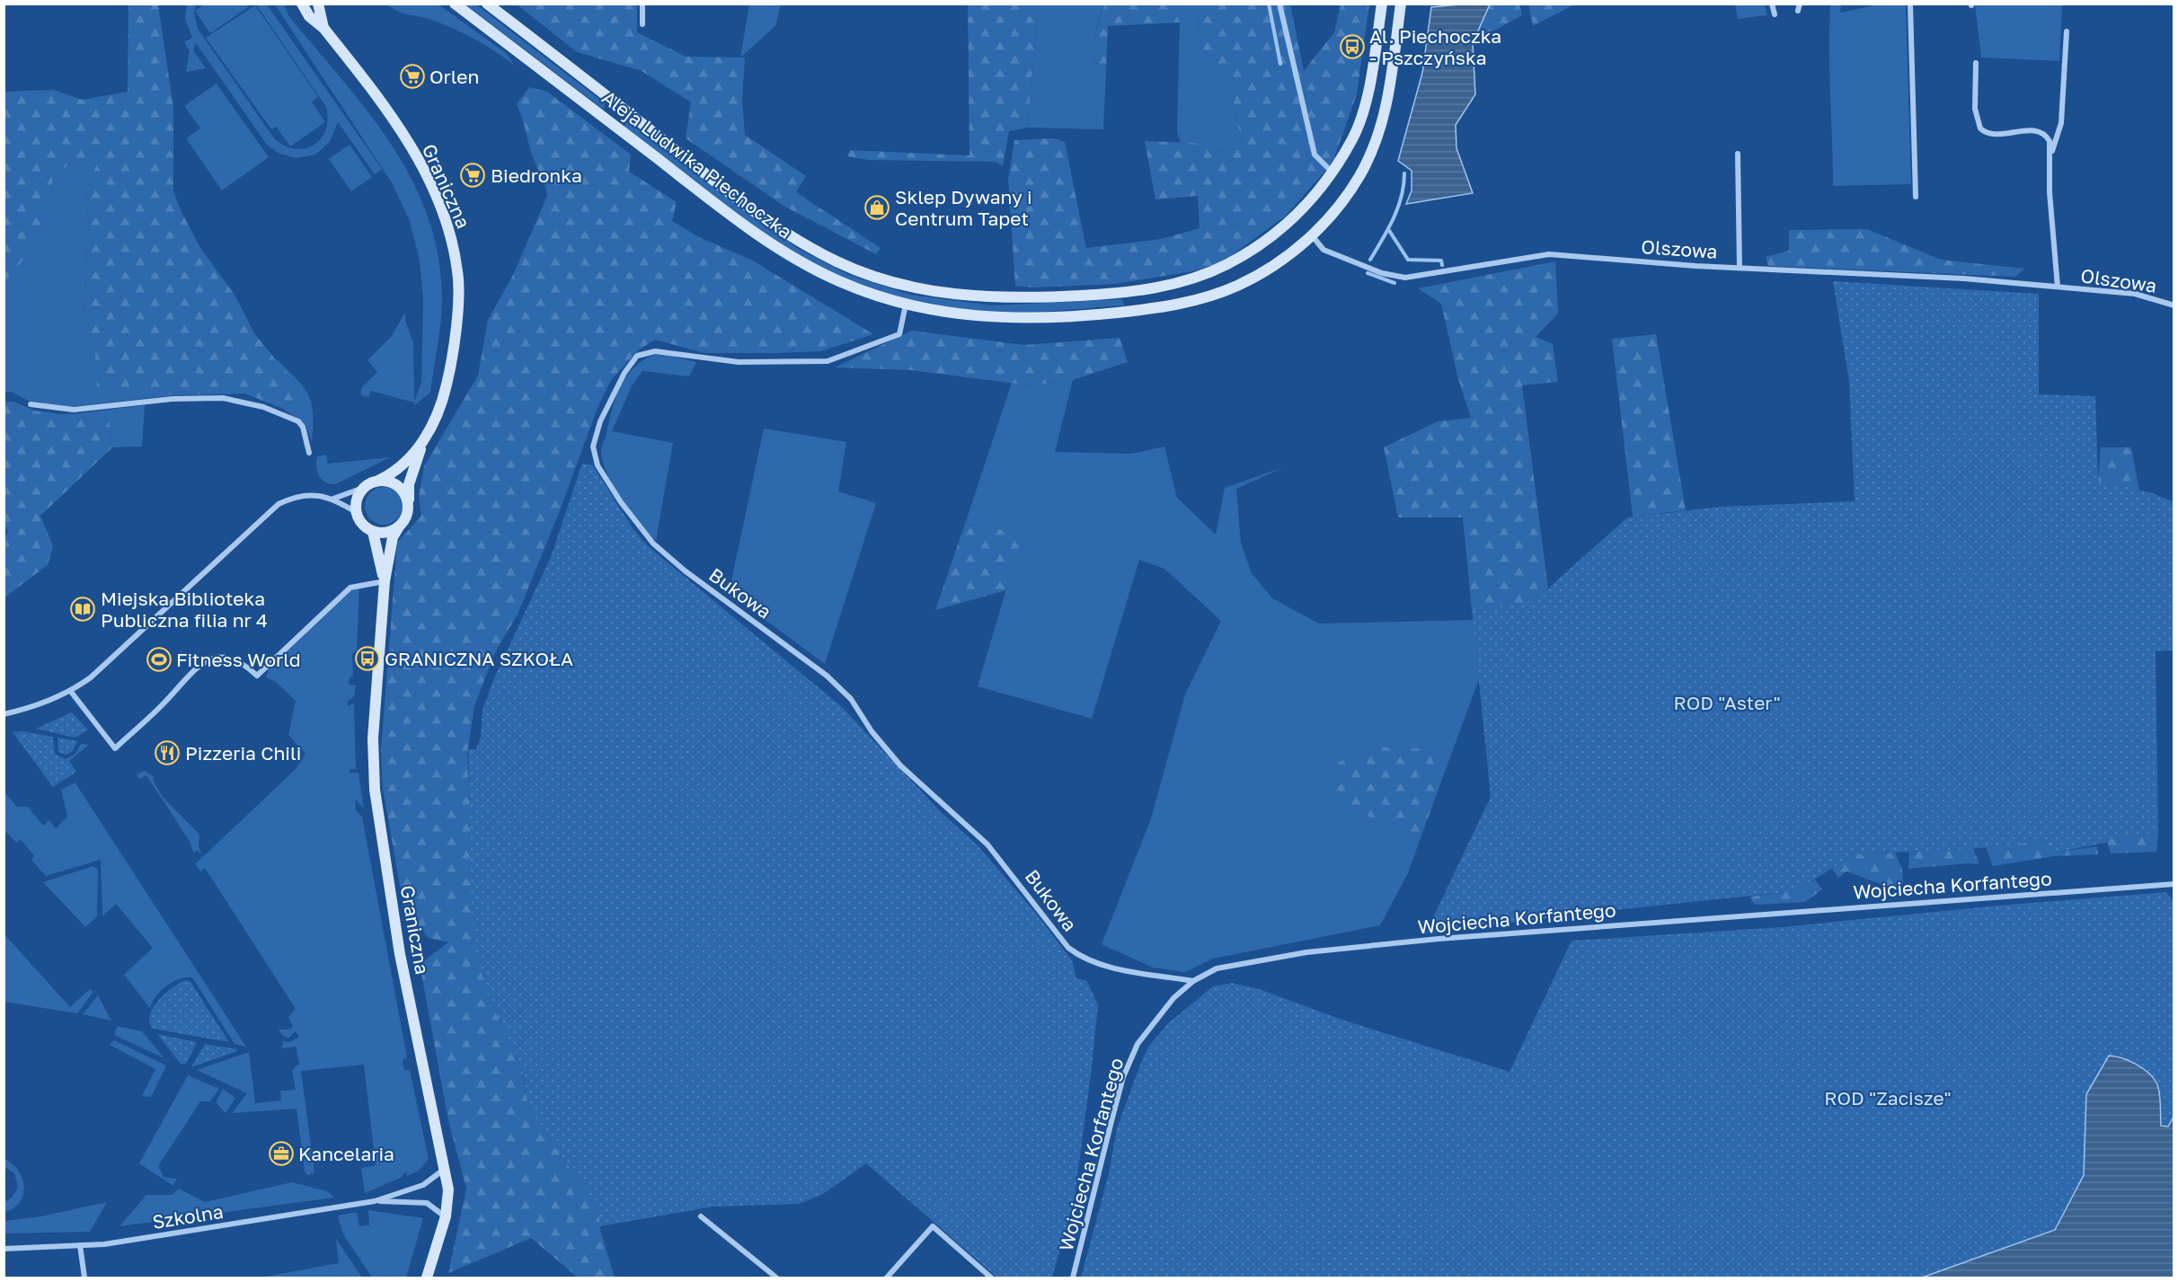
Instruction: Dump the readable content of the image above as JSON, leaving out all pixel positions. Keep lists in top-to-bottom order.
{
  "streets": {
    "main road": ["Aleja Ludwika Piechoczka", "Graniczna"],
    "street": [
      "Olszowa",
      "Bukowa",
      "Wojciecha Korfantego",
      "Szkolna"
    ]
  },
  "crossings": [
    ["Aleja Ludwika Piechoczka", "Olszowa"],
    ["Aleja Ludwika Piechoczka", "Bukowa"],
    ["Graniczna", "Szkolna"],
    ["Bukowa", "Wojciecha Korfantego"]
  ],
  "parks": ["ROD \"Aster\"", "ROD \"Zacisze\""],
  "places": {
    "bus stop": ["Al. Piechoczka - Pszczyńska", "GRANICZNA SZKOŁA"],
    "supermarket": ["Orlen", "Biedronka"],
    "shop": ["Sklep Dywany i Centrum Tapet"],
    "library": ["Miejska Biblioteka Publiczna filia nr 4"],
    "sports": ["Fitness World"],
    "restaurant": ["Pizzeria Chili"],
    "office": ["Kancelaria"]
  }
}
